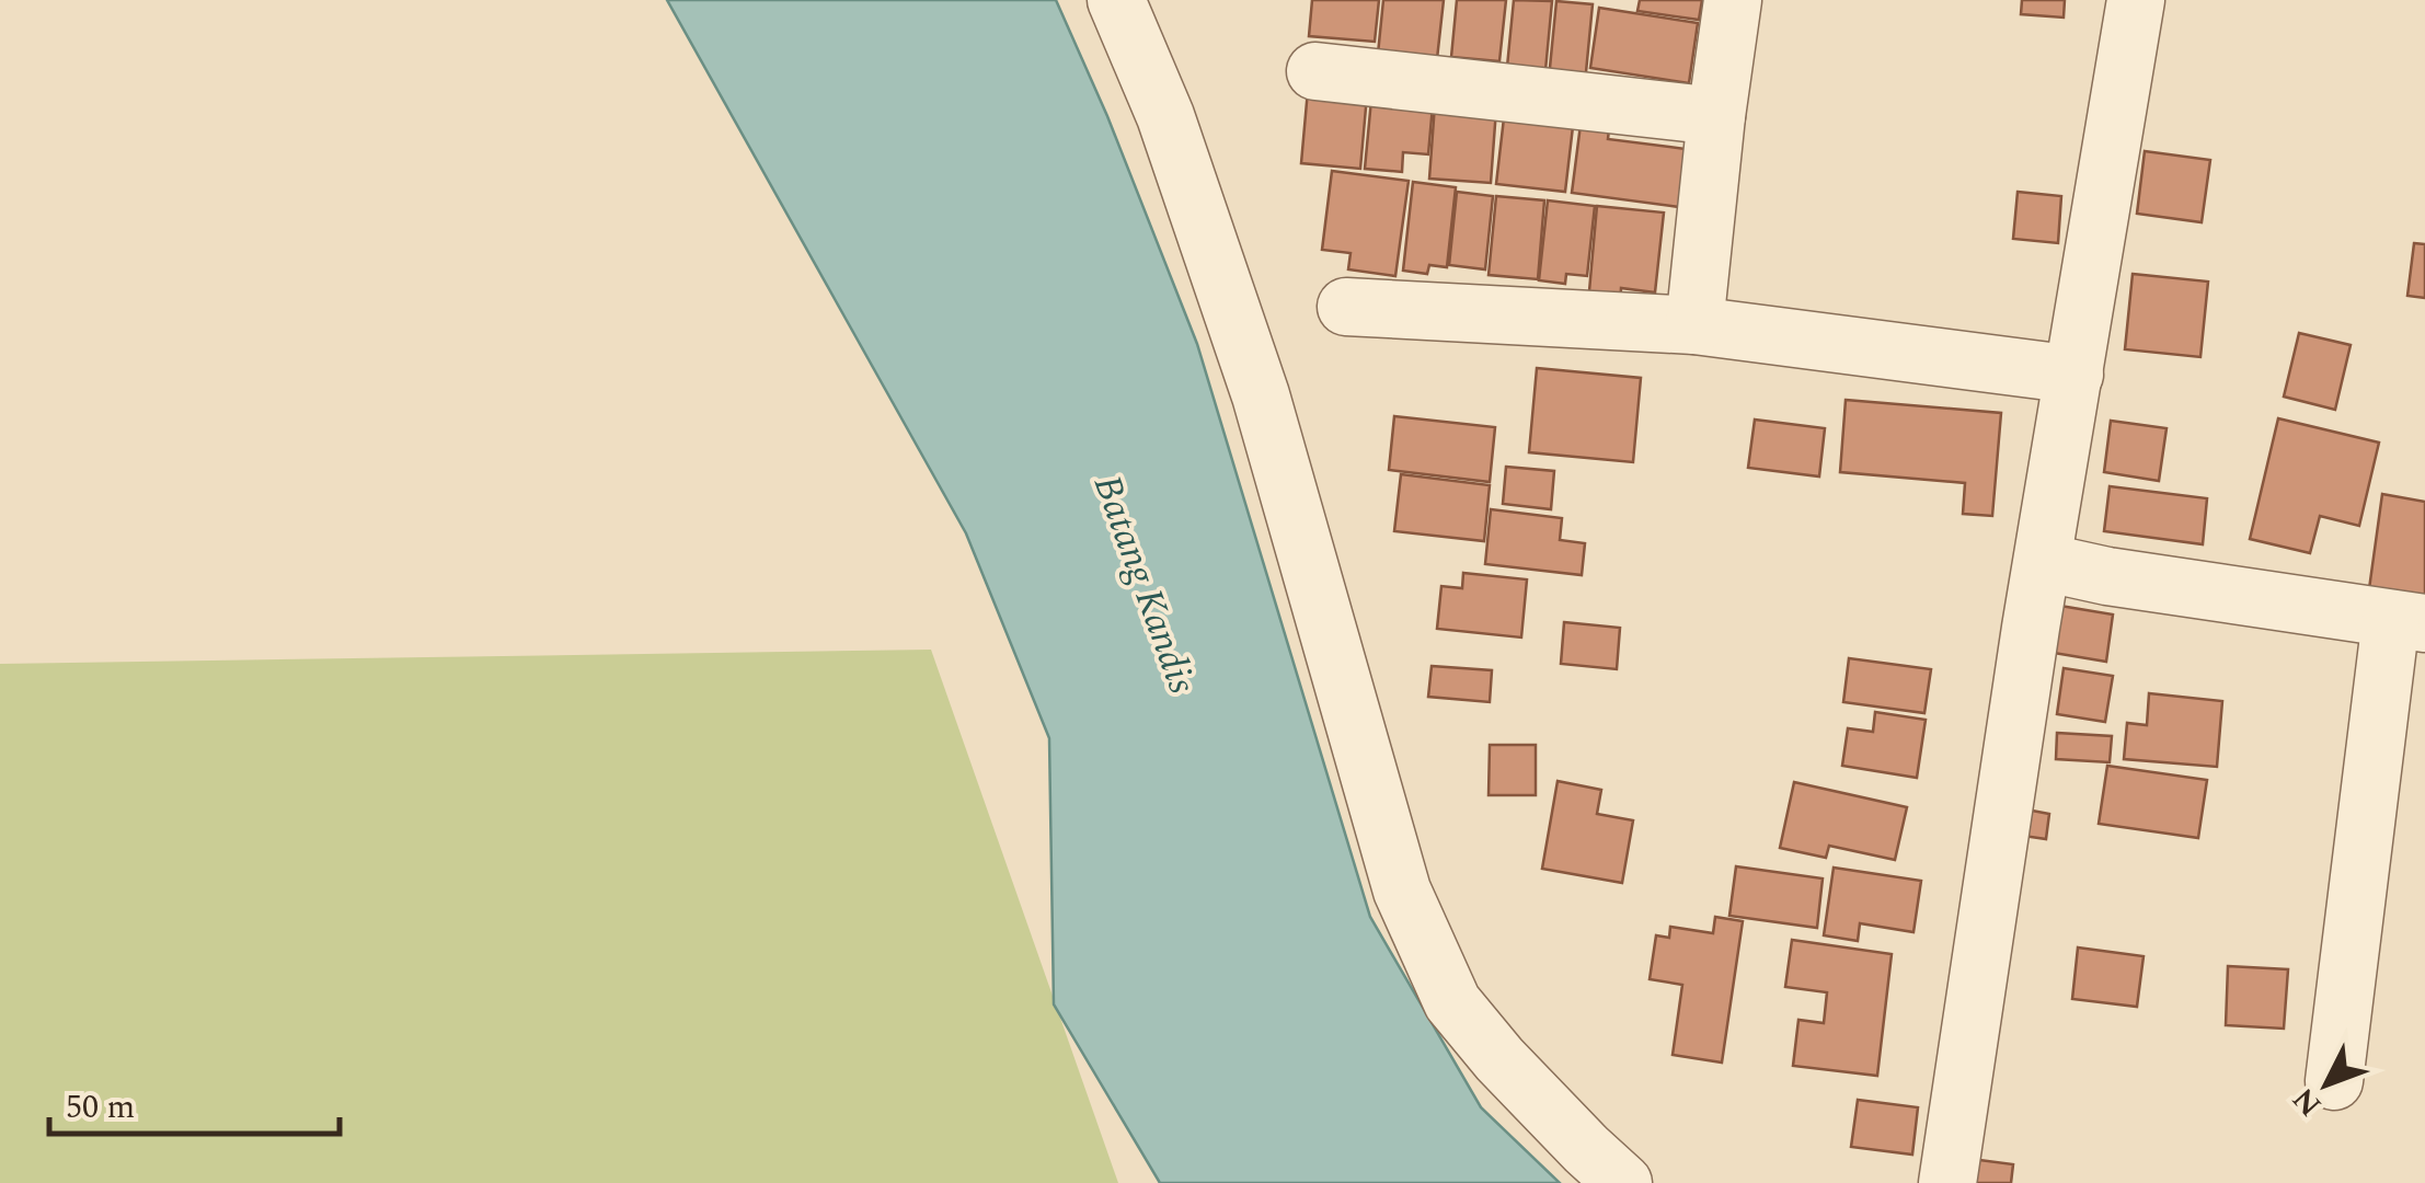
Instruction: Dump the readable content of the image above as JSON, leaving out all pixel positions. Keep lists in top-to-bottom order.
{
  "water": ["Batang Kandis"],
  "scale_bar": "50 m",
  "north": "bottom left"
}
